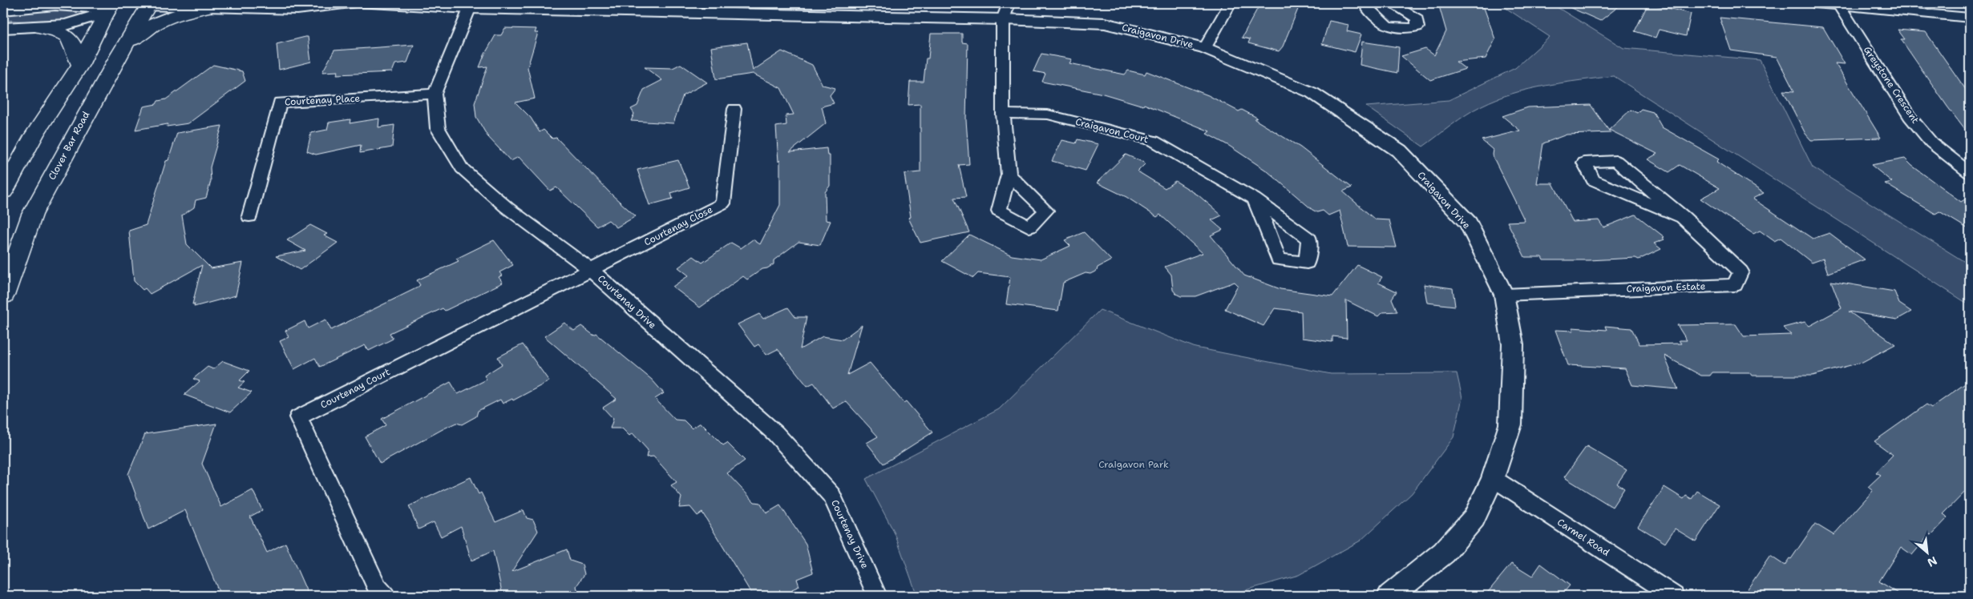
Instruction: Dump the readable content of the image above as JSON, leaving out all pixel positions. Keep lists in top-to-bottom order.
{
  "streets": {
    "main road": ["Clover Bar Road"],
    "street": [
      "Craigavon Drive",
      "Greystone Crescent",
      "Courtenay Place",
      "Craigavon Court",
      "Courtenay Close",
      "Craigavon Estate",
      "Courtenay Drive",
      "Courtenay Court",
      "Carmel Road"
    ]
  },
  "crossings": [
    ["Craigavon Drive", "Craigavon Estate"],
    ["Craigavon Drive", "Courtenay Drive"],
    ["Craigavon Drive", "Carmel Road"],
    ["Courtenay Place", "Courtenay Drive"],
    ["Courtenay Close", "Courtenay Drive"],
    ["Courtenay Close", "Courtenay Court"],
    ["Courtenay Drive", "Courtenay Court"]
  ],
  "parks": ["Craigavon Park"],
  "north": "bottom right"
}
